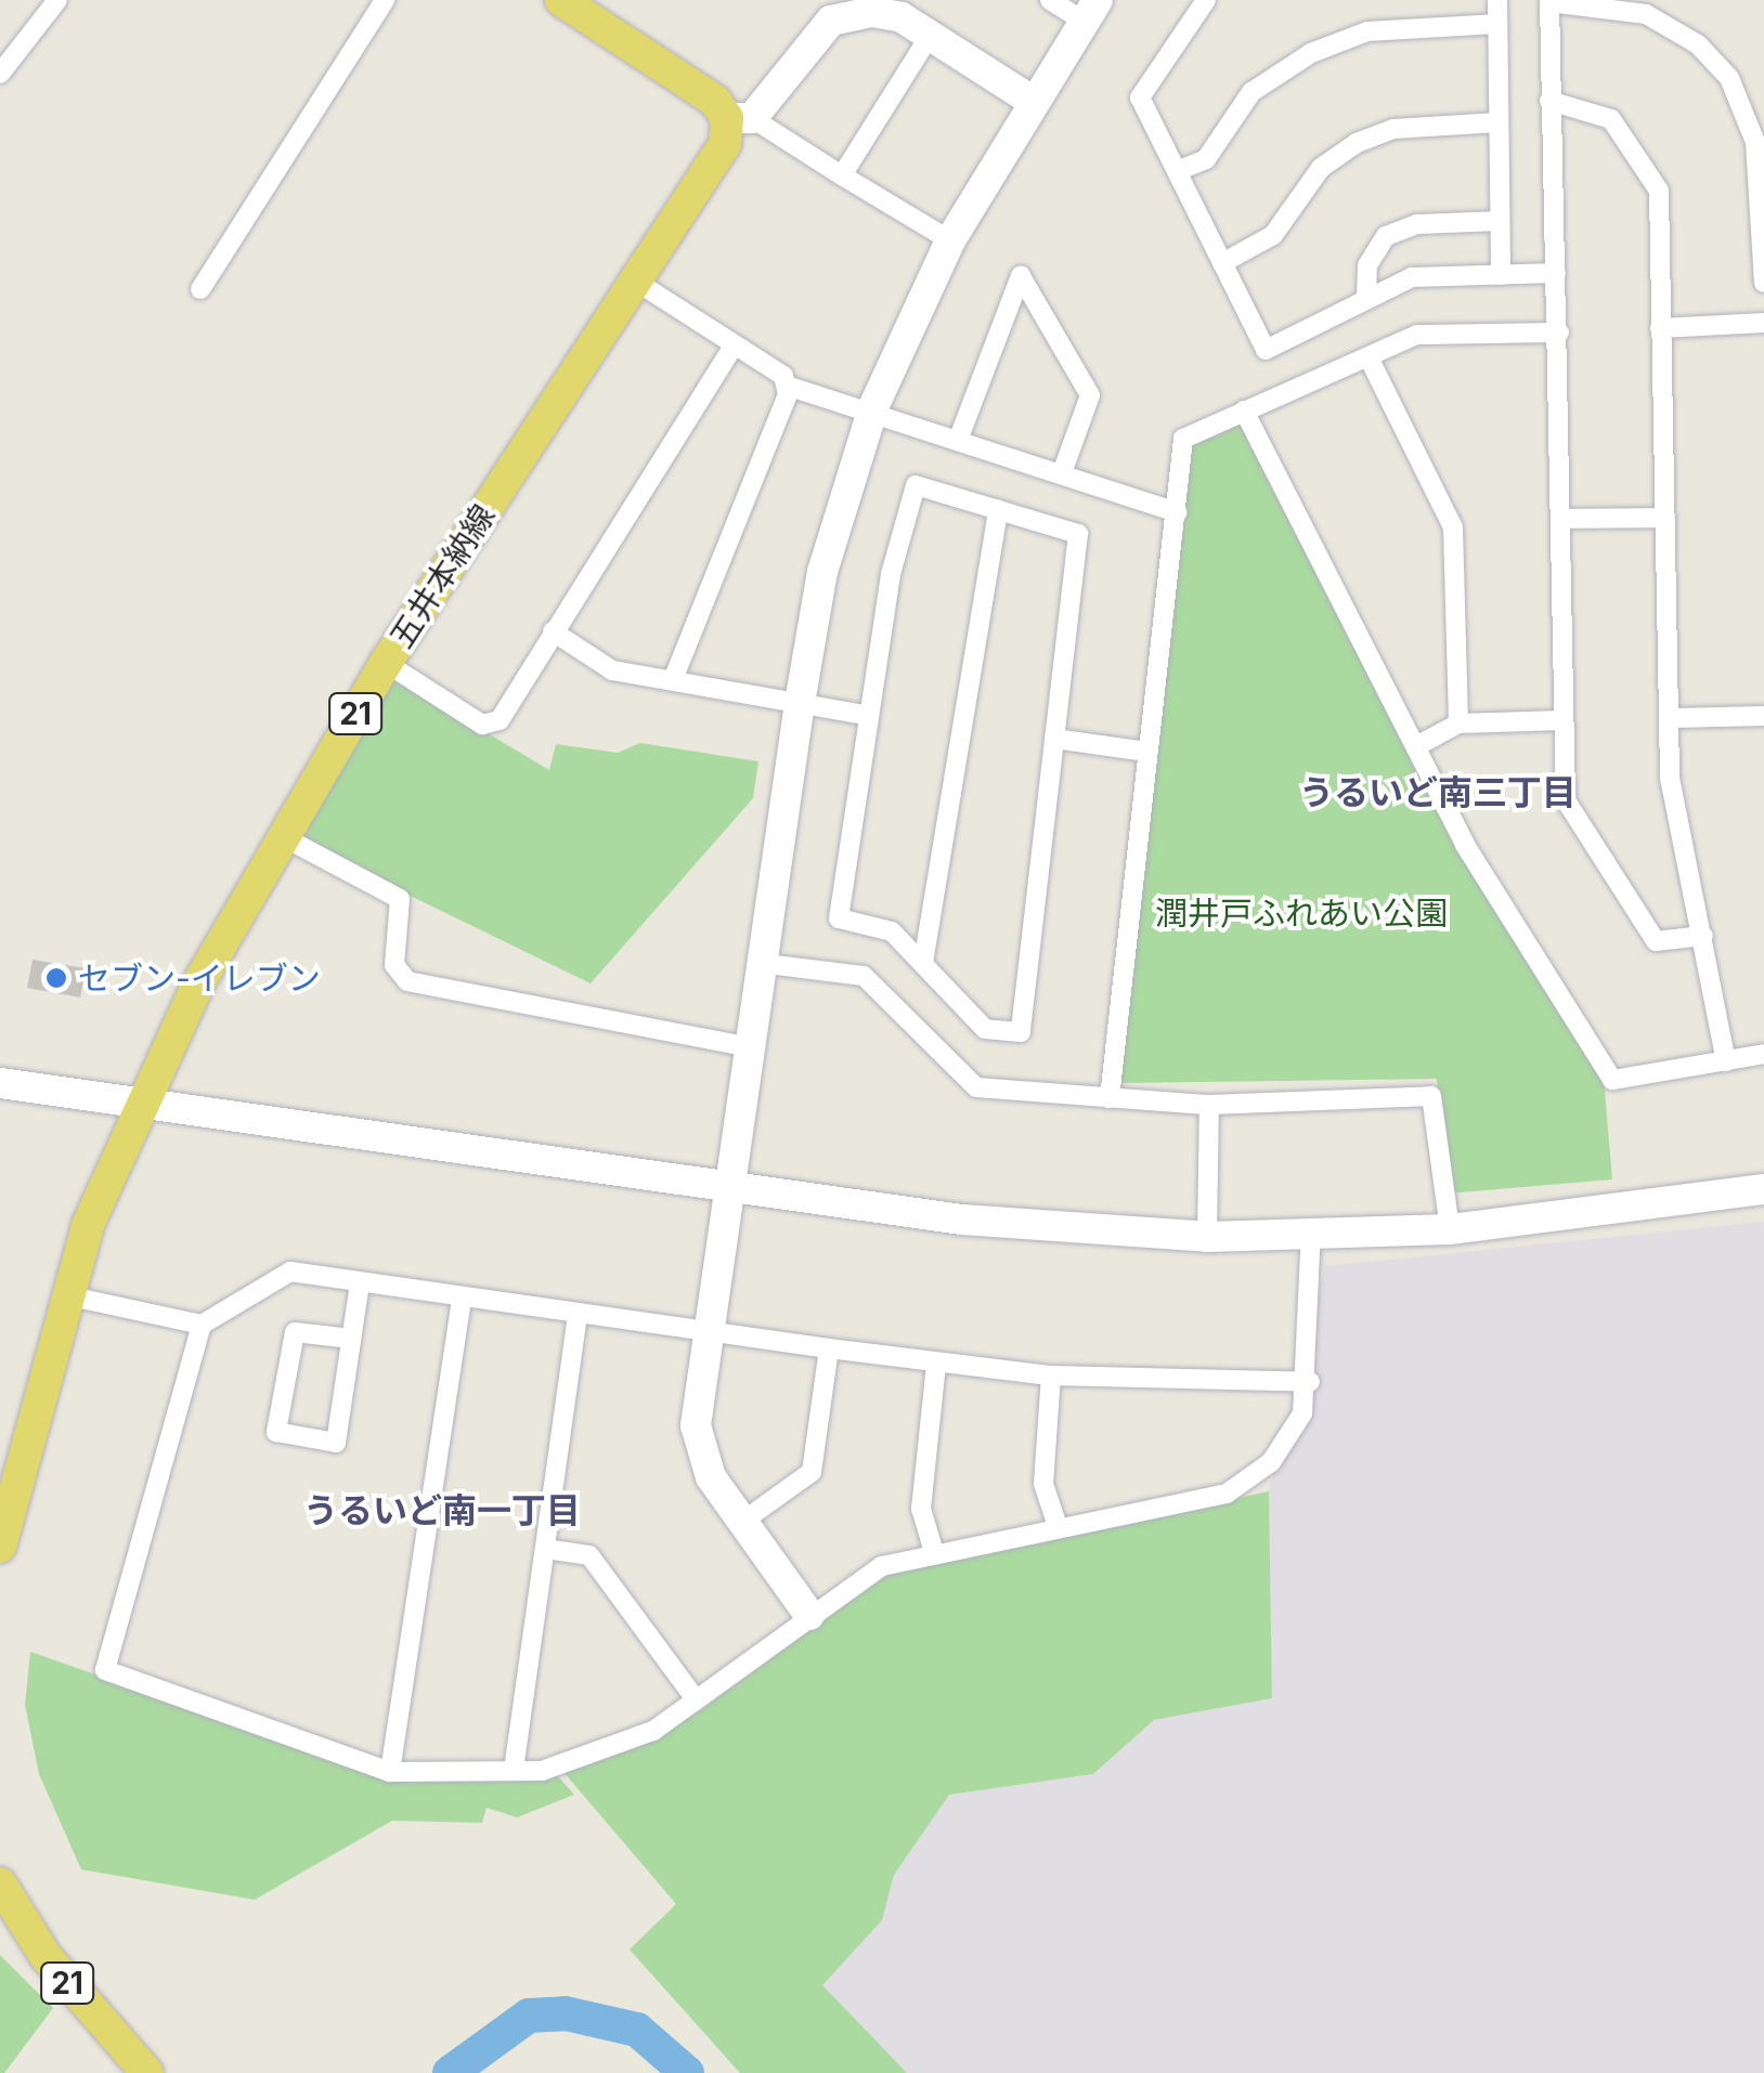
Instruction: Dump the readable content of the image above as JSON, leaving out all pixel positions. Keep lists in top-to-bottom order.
{
  "streets": {
    "main road": ["五井本納線", "21"]
  },
  "districts": ["うるいど南三丁目", "うるいど南一丁目"],
  "parks": ["潤井戸ふれあい公園"],
  "places": ["セブン-イレブン"]
}
